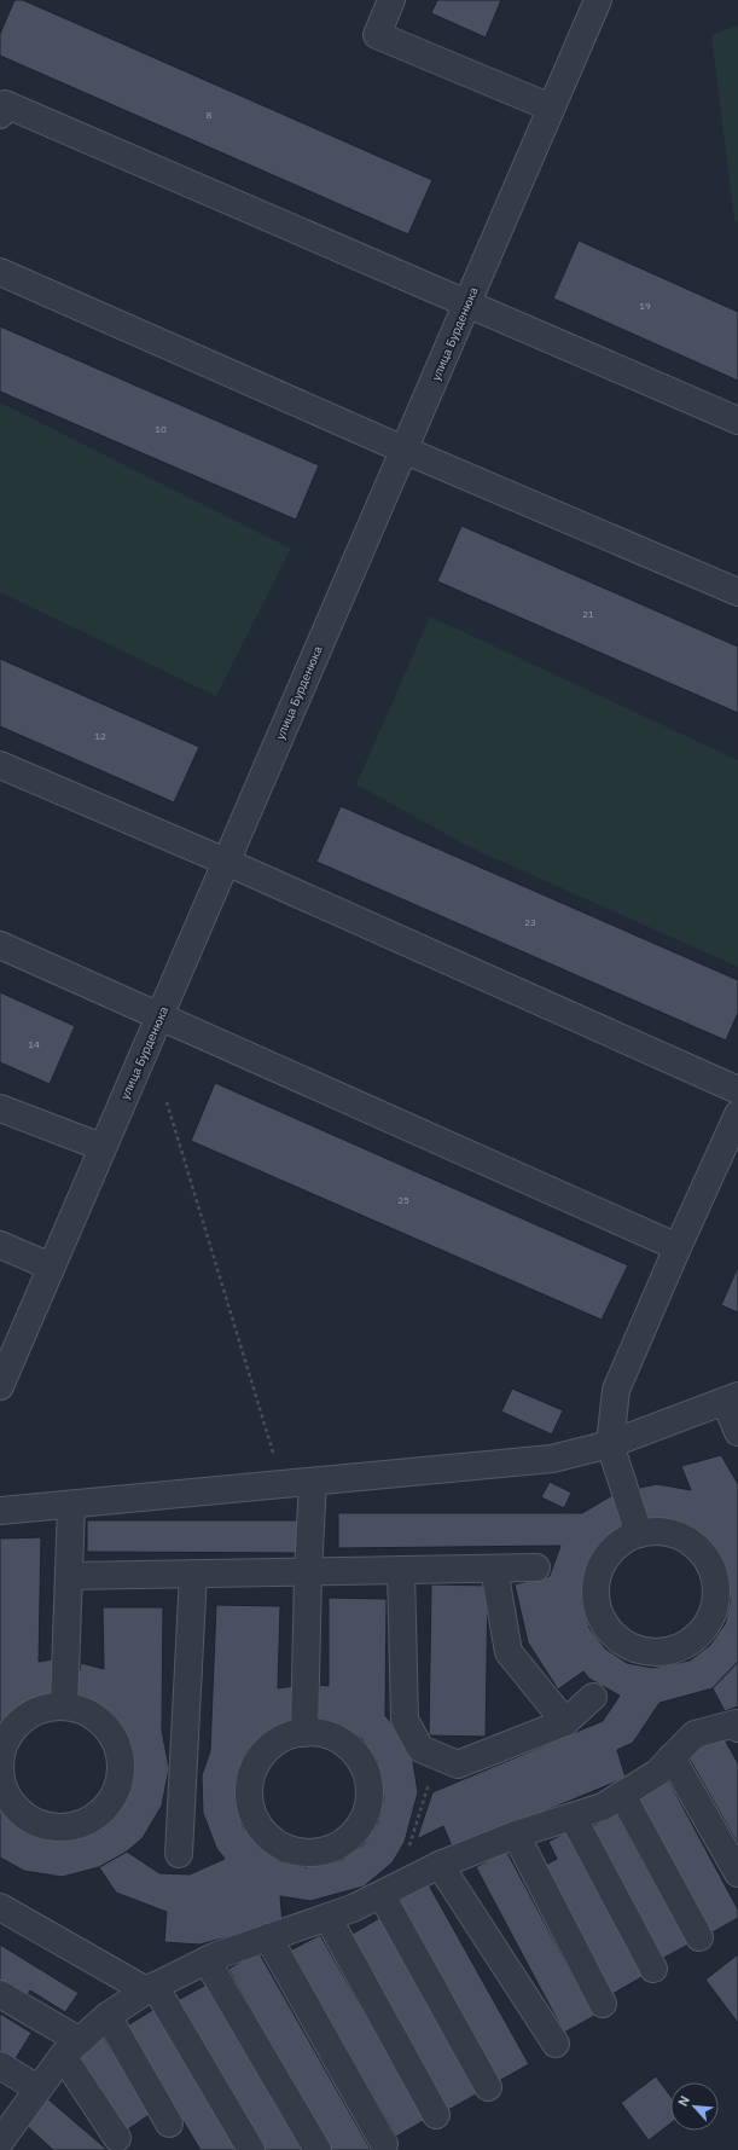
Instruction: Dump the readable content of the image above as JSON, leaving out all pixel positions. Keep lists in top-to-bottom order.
{
  "streets": {
    "street": ["улица Бурденюка"]
  },
  "house_numbers": [
    "8",
    "19",
    "10",
    "21",
    "12",
    "23",
    "14",
    "25"
  ],
  "north": "top left"
}
